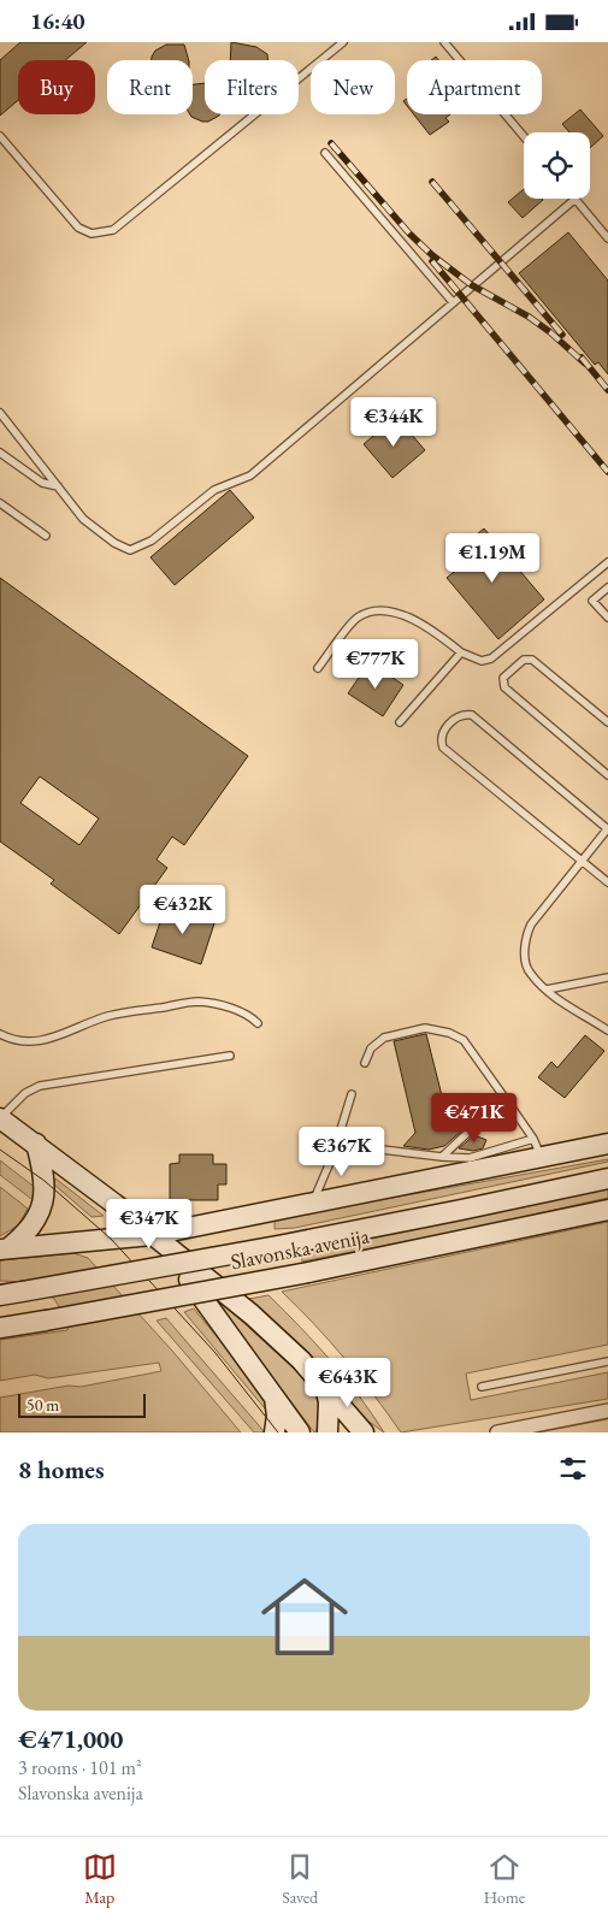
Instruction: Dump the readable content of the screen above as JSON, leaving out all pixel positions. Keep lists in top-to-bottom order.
{
  "streets": {
    "main road": ["Slavonska avenija"]
  },
  "scale_bar": "50 m",
  "page": {
    "status": "16:40",
    "chip": [
      "Buy",
      "Rent",
      "Filters",
      "New",
      "Apartment"
    ],
    "price": [
      "€344K",
      "€1.19M",
      "€777K",
      "€432K",
      "€471K",
      "€367K",
      "€347K",
      "€643K"
    ],
    "scale": "50 m",
    "heading": "8 homes",
    "list": [
      {
        "name": "€471,000",
        "note": "3 rooms · 101 m² · Slavonska avenija"
      }
    ],
    "tabs": ["Map", "Saved", "Home"]
  }
}
